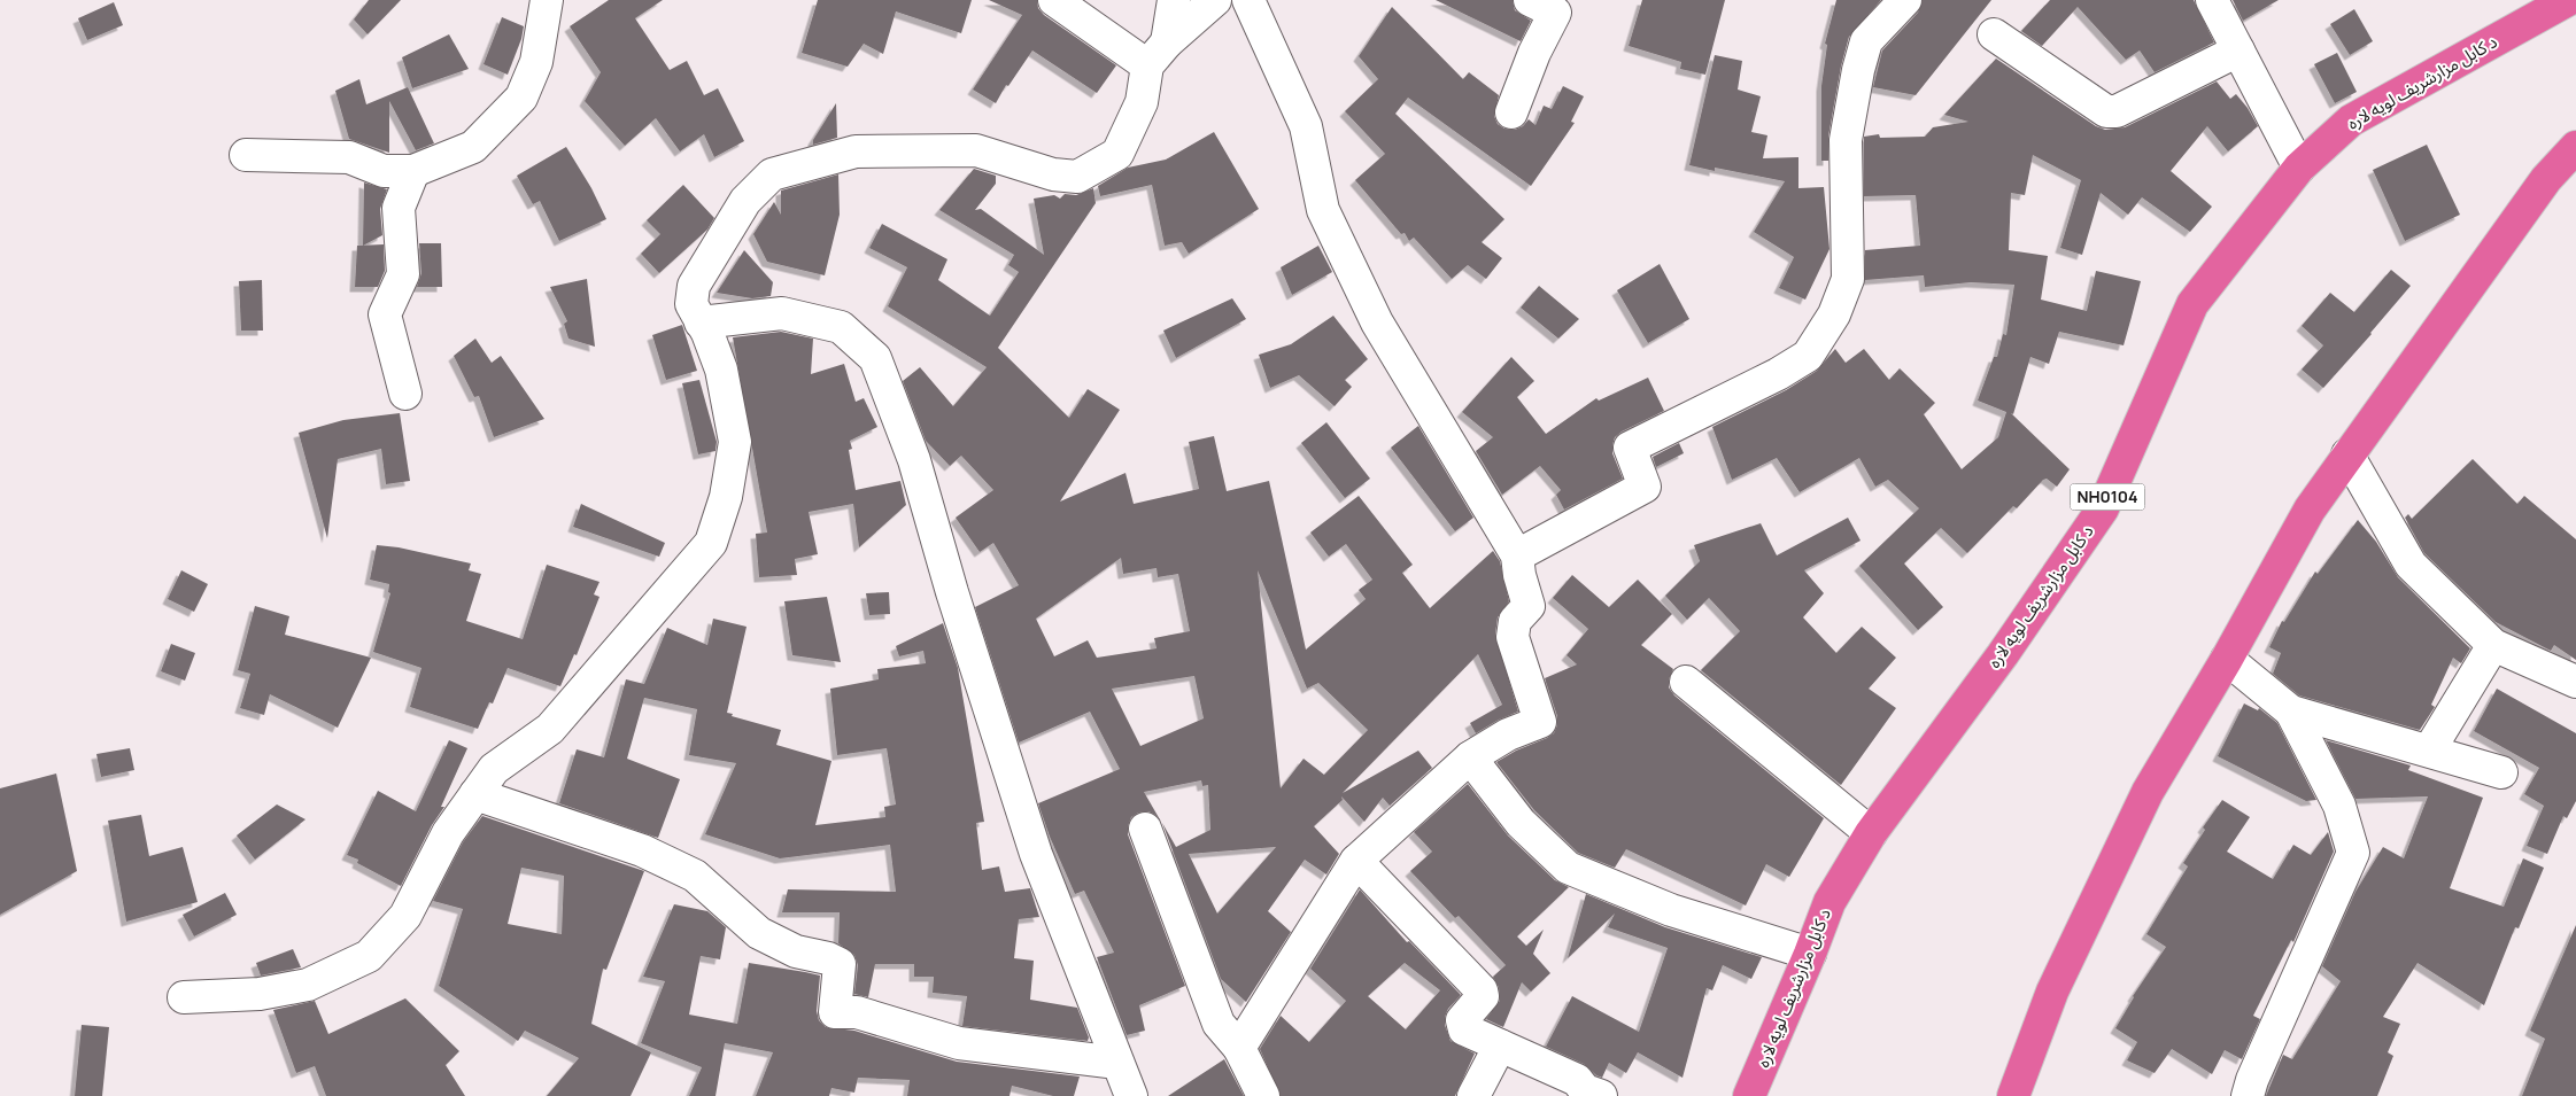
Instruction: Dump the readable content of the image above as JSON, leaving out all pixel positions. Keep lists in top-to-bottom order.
{
  "streets": {
    "highway": ["د کابل مزارشریف لویه لاره", "NH0104"]
  }
}
